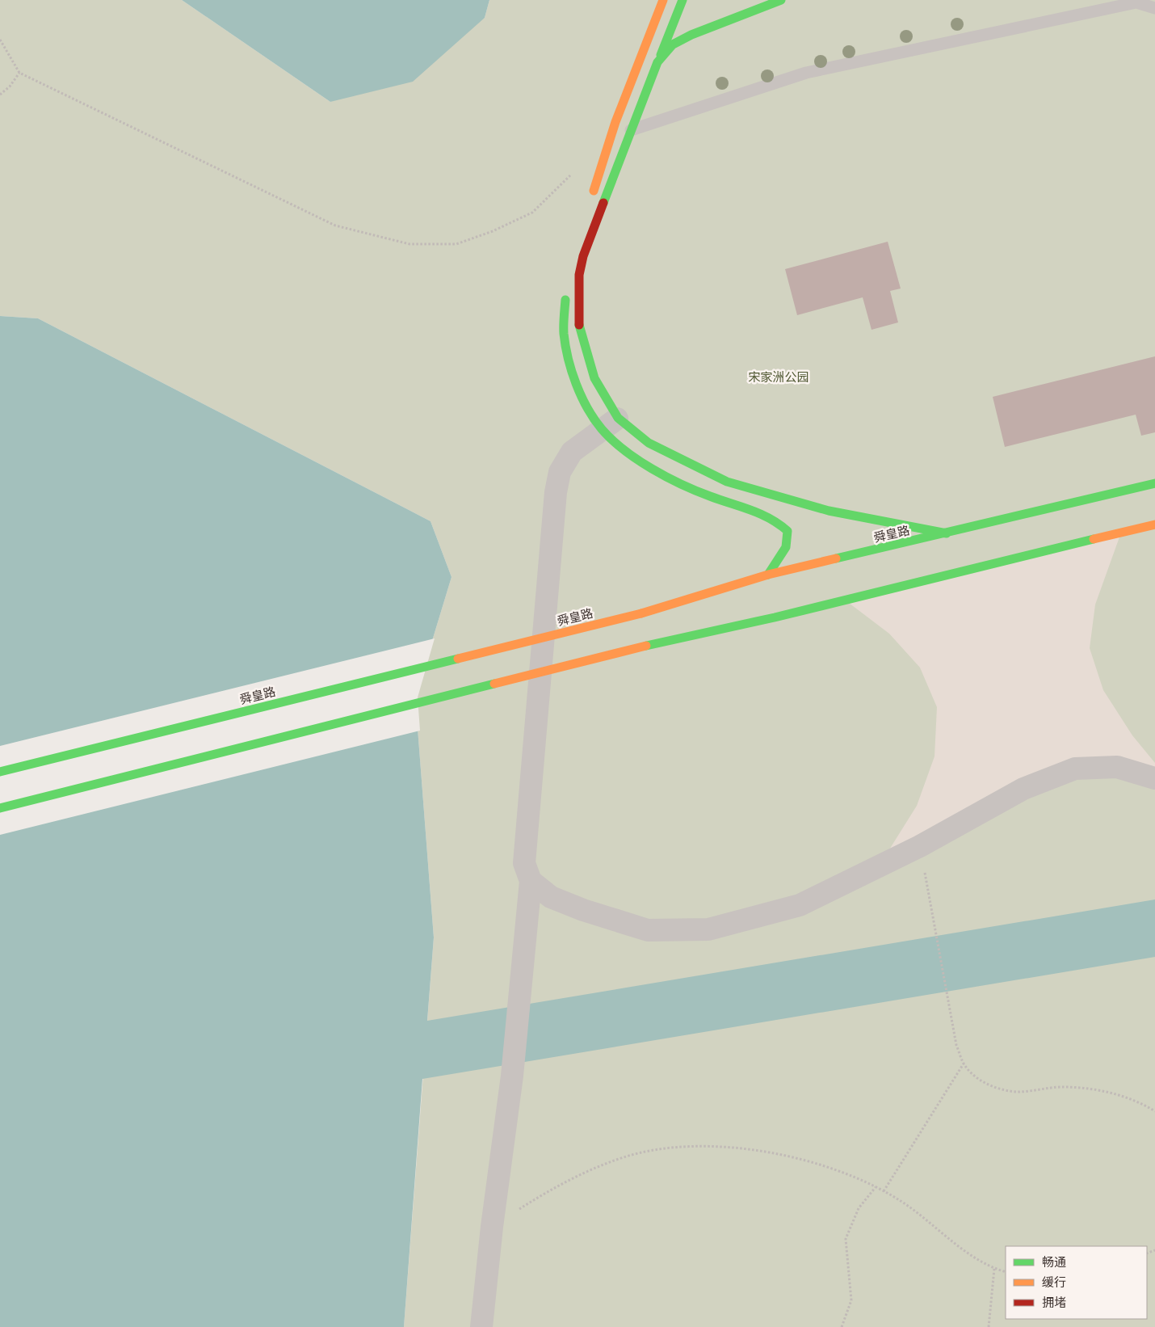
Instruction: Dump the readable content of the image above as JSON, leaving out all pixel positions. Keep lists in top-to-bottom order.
{
  "streets": {
    "main road": ["舜皇路"]
  },
  "parks": ["宋家洲公园"],
  "legend": ["畅通", "缓行", "拥堵"]
}
